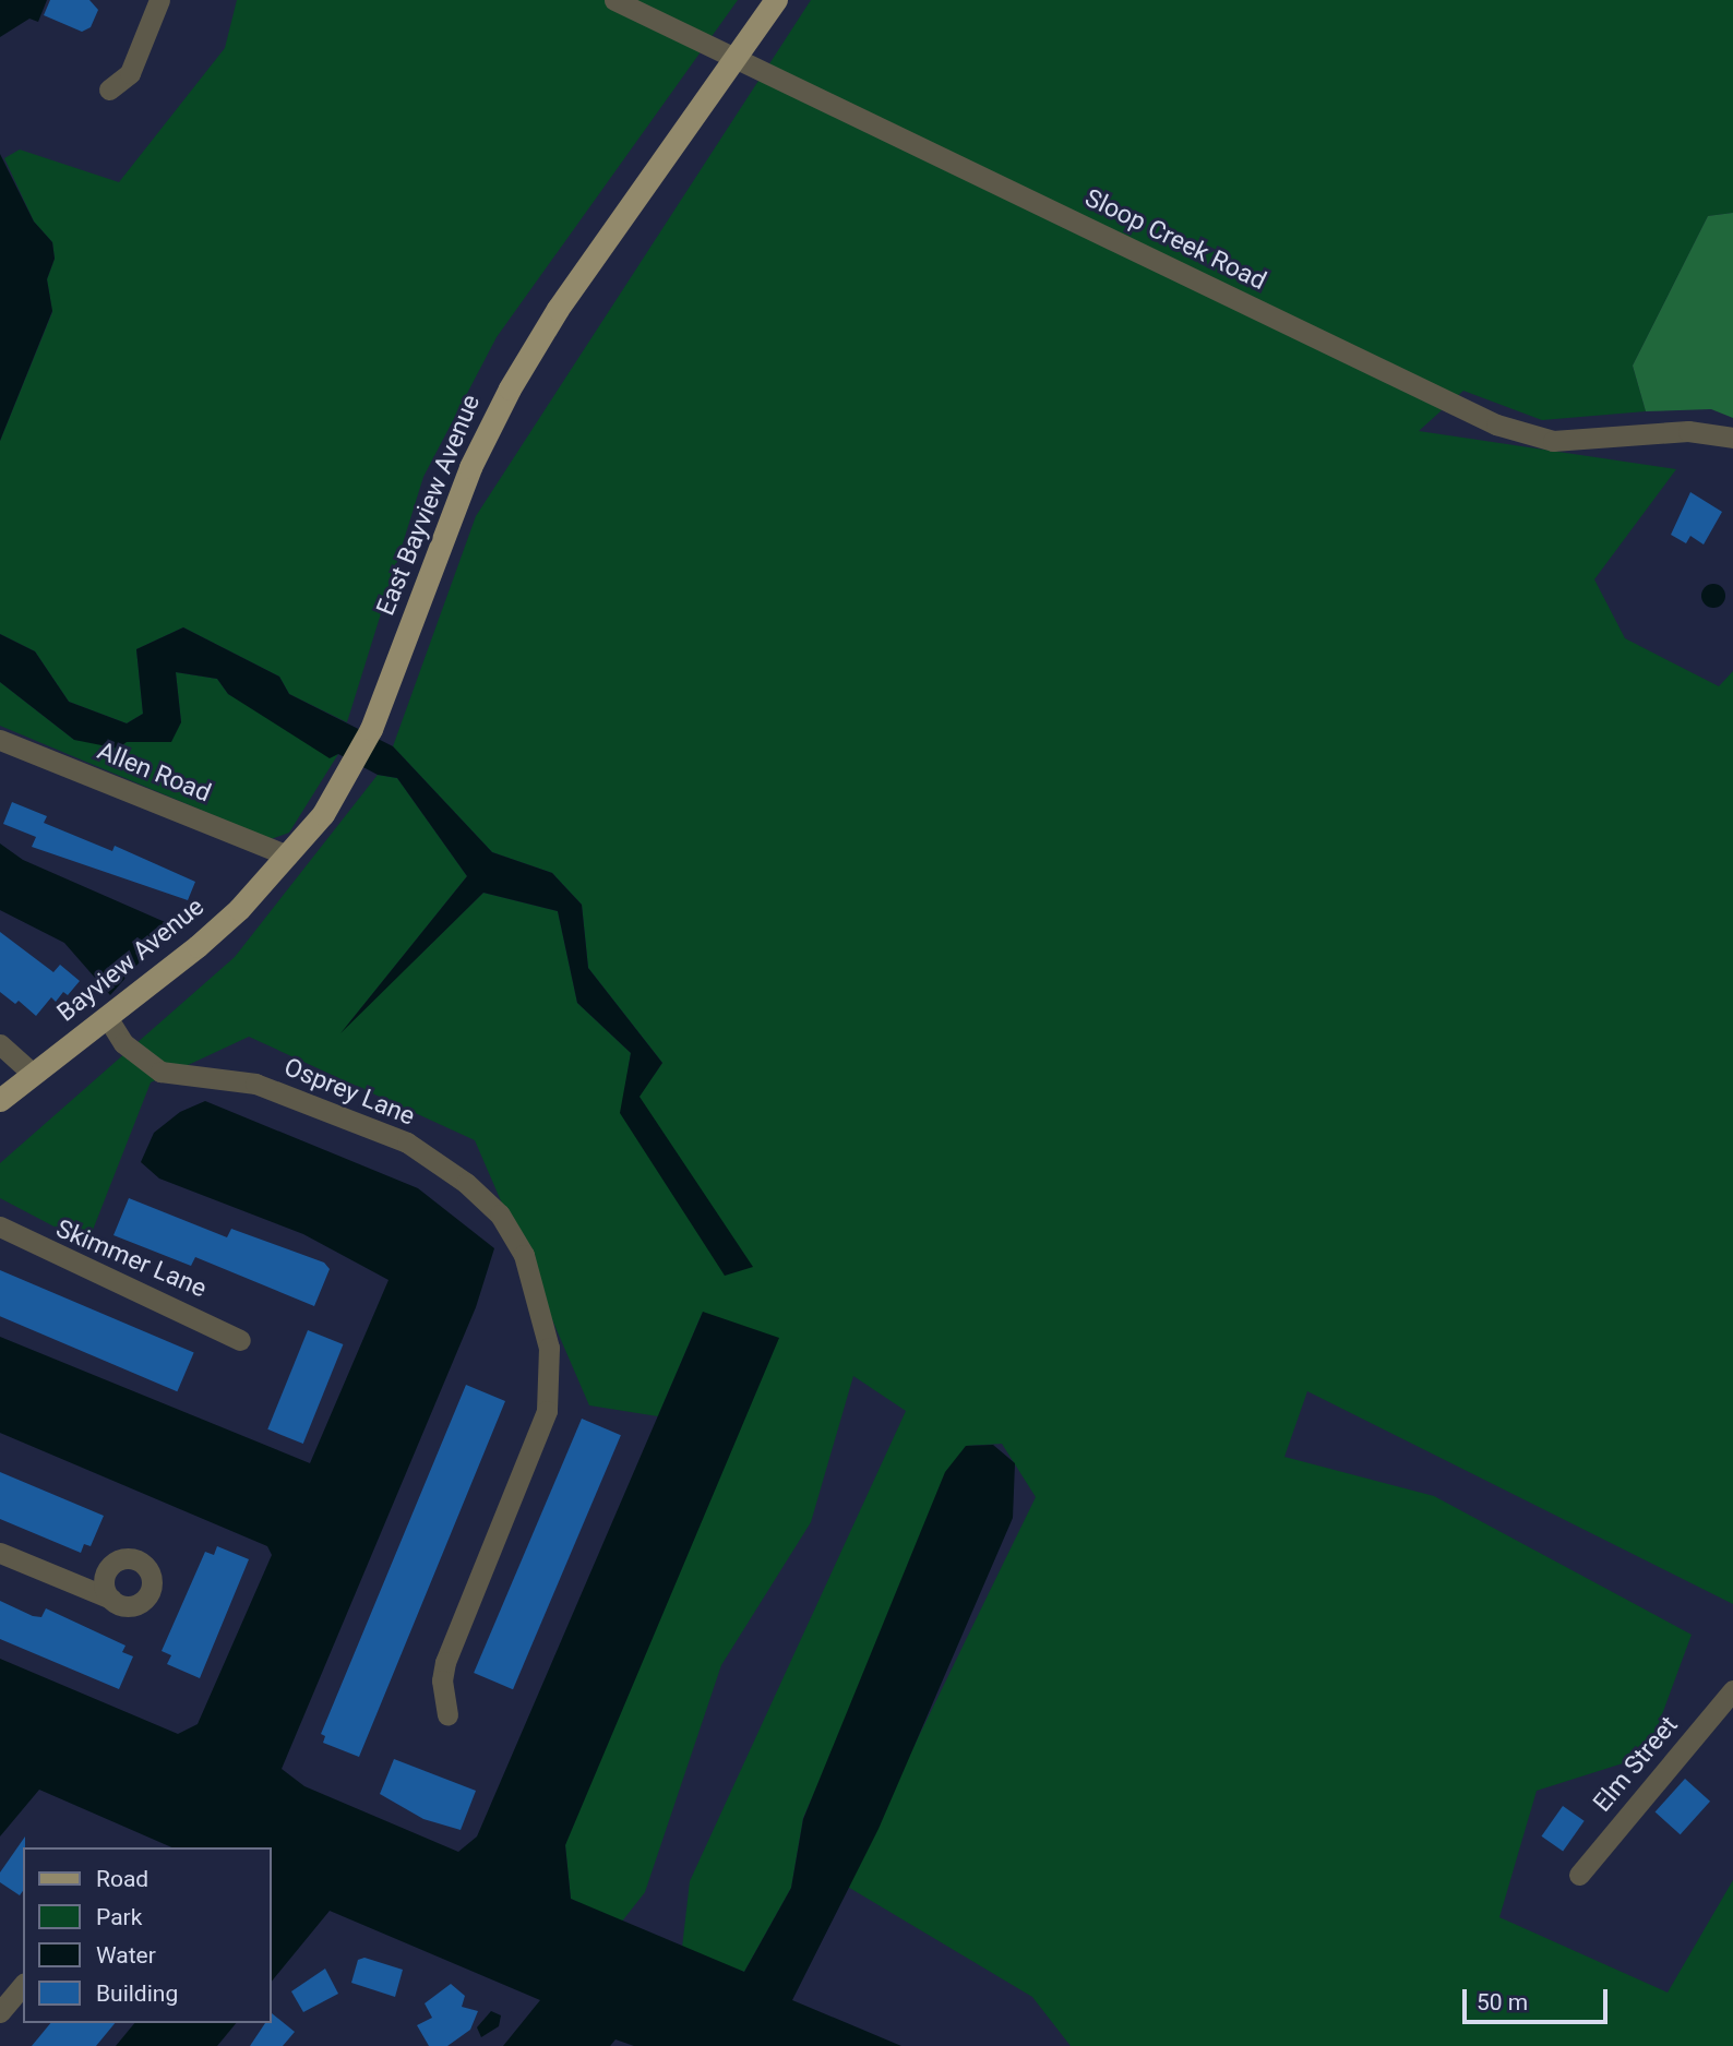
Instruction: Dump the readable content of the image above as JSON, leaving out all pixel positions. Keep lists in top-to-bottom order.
{
  "streets": {
    "main road": ["East Bayview Avenue", "Bayview Avenue"],
    "street": [
      "Sloop Creek Road",
      "Allen Road",
      "Osprey Lane",
      "Skimmer Lane",
      "Elm Street"
    ]
  },
  "crossings": [
    ["Sloop Creek Road", "East Bayview Avenue"],
    ["East Bayview Avenue", "Allen Road"],
    ["East Bayview Avenue", "Bayview Avenue"],
    ["Allen Road", "Bayview Avenue"],
    ["Bayview Avenue", "Osprey Lane"]
  ],
  "legend": [
    "Road",
    "Park",
    "Water",
    "Building"
  ],
  "scale_bar": "50 m"
}
